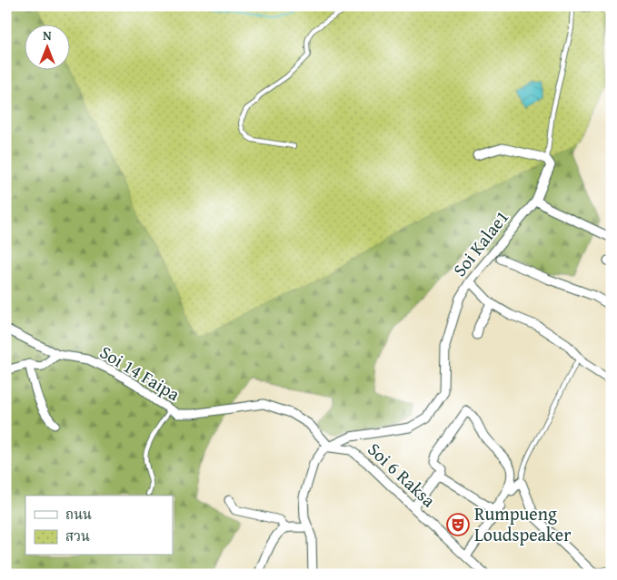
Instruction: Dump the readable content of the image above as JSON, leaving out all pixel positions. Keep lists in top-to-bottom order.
{
  "streets": {
    "street": ["Soi Kalae1", "Soi 14 Faipa", "Soi 6 Raksa"]
  },
  "crossings": [
    ["Soi Kalae1", "Soi 14 Faipa"],
    ["Soi Kalae1", "Soi 6 Raksa"],
    ["Soi 14 Faipa", "Soi 6 Raksa"]
  ],
  "places": {
    "theatre": ["Rumpueng Loudspeaker"]
  },
  "legend": ["ถนน", "สวน"],
  "north": "top"
}
